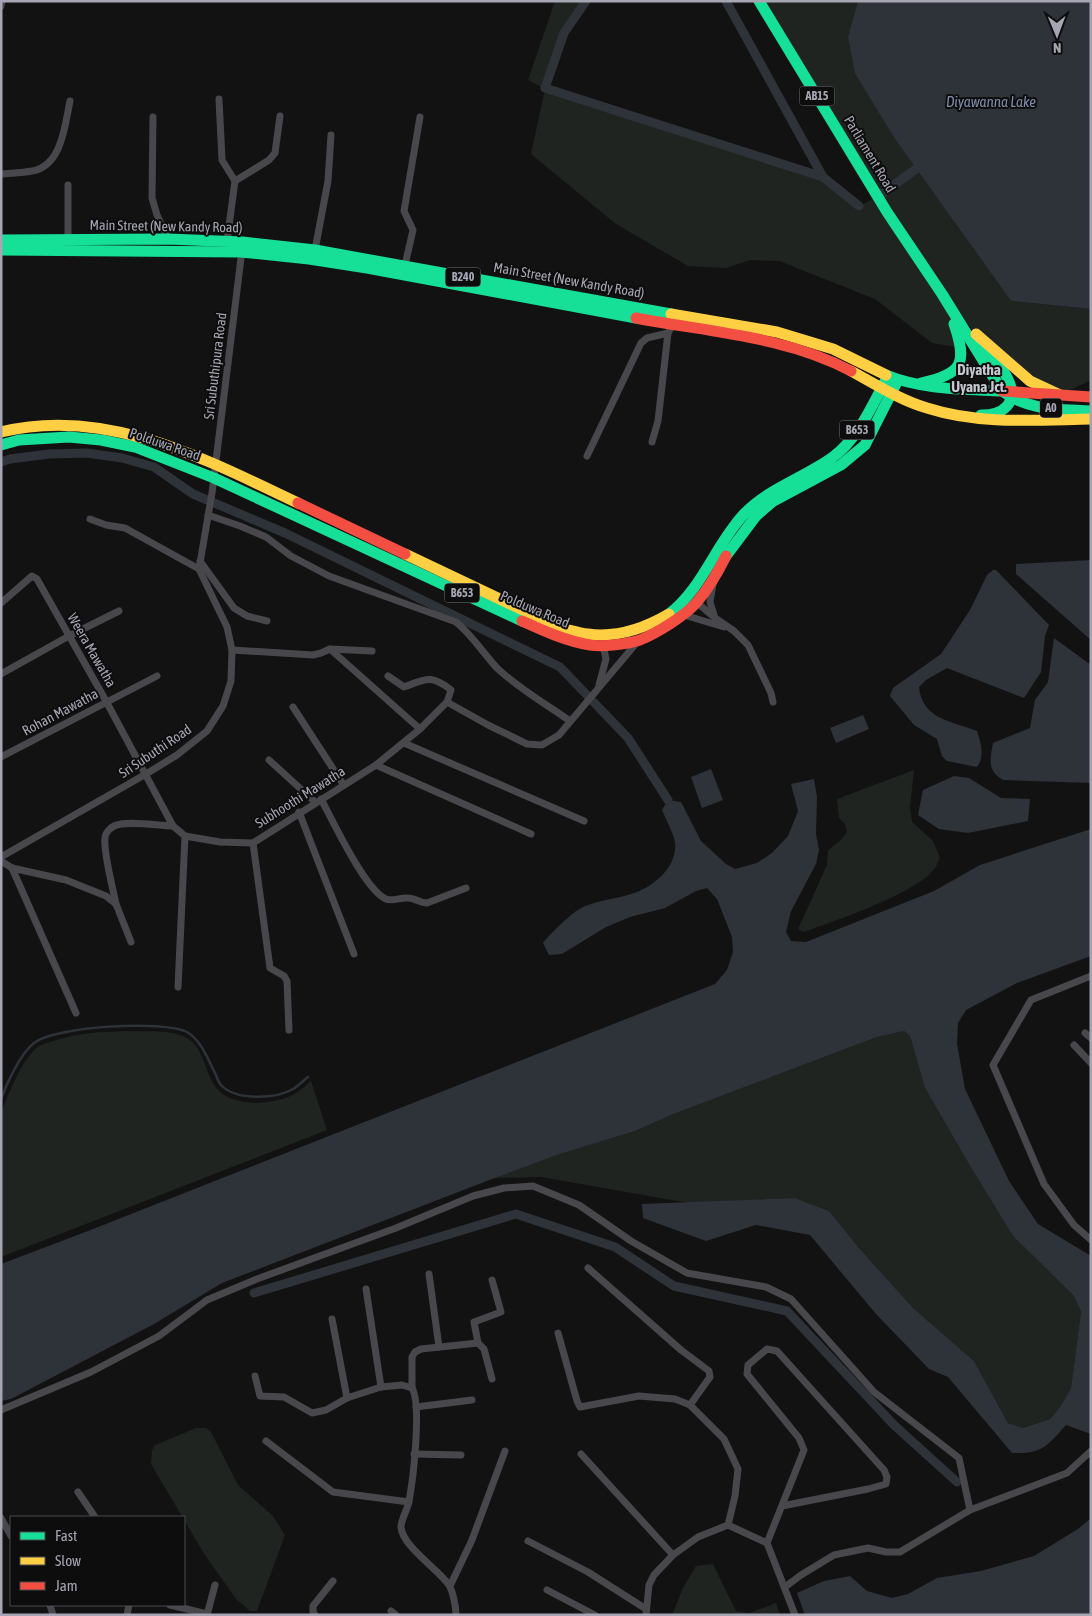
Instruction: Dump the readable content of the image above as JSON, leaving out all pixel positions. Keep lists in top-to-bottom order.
{
  "streets": {
    "main road": [
      "AB15",
      "Parliament Road",
      "Main Street (New Kandy Road)",
      "B240",
      "A0",
      "B653",
      "Polduwa Road"
    ],
    "street": [
      "Sri Subuthipura Road",
      "Weera Mawatha",
      "Rohan Mawatha",
      "Sri Subuthi Road",
      "Subhoothi Mawatha"
    ]
  },
  "crossings": [
    ["Parliament Road", "Main Street (New Kandy Road)"],
    ["Parliament Road", "A0"],
    ["Main Street (New Kandy Road)", "Sri Subuthipura Road"],
    ["Main Street (New Kandy Road)", "A0"],
    ["Main Street (New Kandy Road)", "Polduwa Road"],
    ["Sri Subuthipura Road", "Polduwa Road"],
    ["Weera Mawatha", "Rohan Mawatha"],
    ["Weera Mawatha", "Sri Subuthi Road"]
  ],
  "districts": ["Diyatha Uyana Jct."],
  "water": ["Diyawanna Lake"],
  "legend": ["Fast", "Slow", "Jam"],
  "north": "bottom"
}
